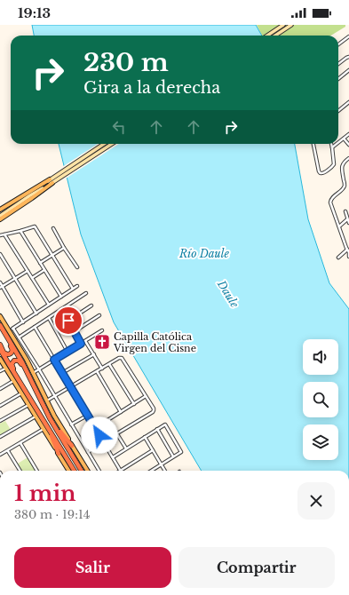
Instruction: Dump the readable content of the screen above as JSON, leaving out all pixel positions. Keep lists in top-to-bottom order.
{
  "water": ["Río Daule", "Daule"],
  "places": {
    "church": ["Capilla Católica Virgen del Cisne"]
  },
  "page": {
    "status": "19:13",
    "turn": ["230 m", "Gira a la derecha"],
    "heading": ["1 min", "380 m · 19:14"],
    "buttons": ["Salir", "Compartir"]
  }
}
